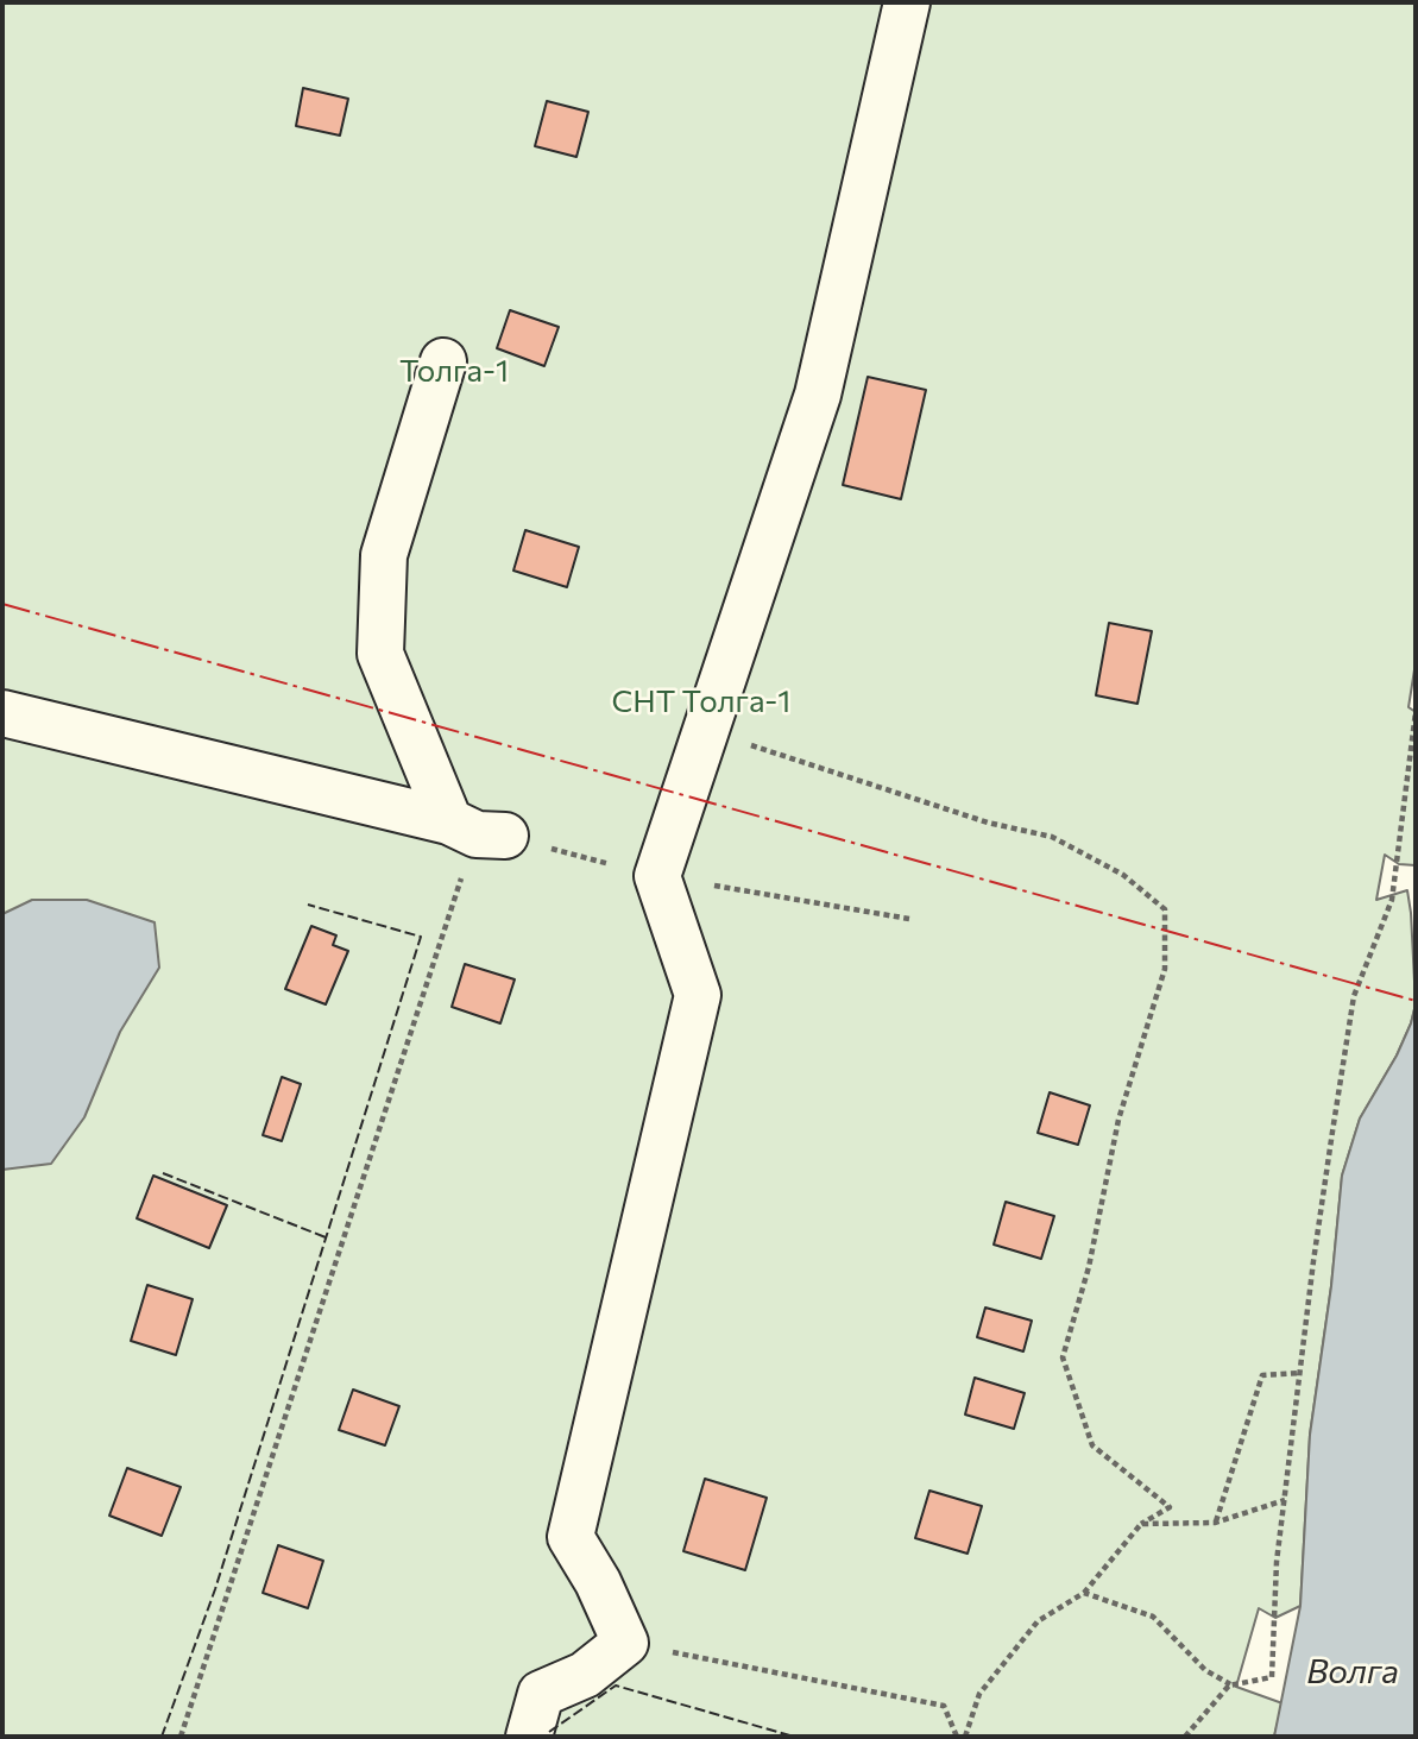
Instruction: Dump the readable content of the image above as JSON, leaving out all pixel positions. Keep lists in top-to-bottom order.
{
  "water": ["Волга"],
  "parks": ["Толга-1", "СНТ Толга-1"]
}
